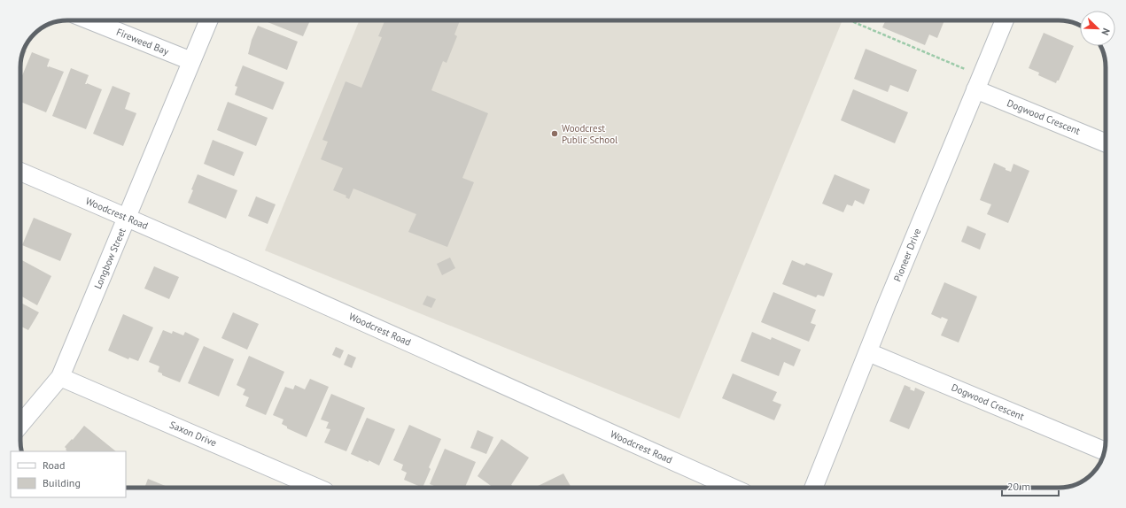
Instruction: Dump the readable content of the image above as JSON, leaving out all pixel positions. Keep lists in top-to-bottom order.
{
  "streets": {
    "street": [
      "Fireweed Bay",
      "Dogwood Crescent",
      "Woodcrest Road",
      "Pioneer Drive",
      "Longbow Street",
      "Saxon Drive"
    ]
  },
  "crossings": [
    ["Fireweed Bay", "Longbow Street"],
    ["Dogwood Crescent", "Pioneer Drive"],
    ["Woodcrest Road", "Longbow Street"],
    ["Longbow Street", "Saxon Drive"]
  ],
  "places": ["Woodcrest Public School"],
  "legend": ["Road", "Building"],
  "scale_bar": "20 m",
  "north": "bottom right"
}
